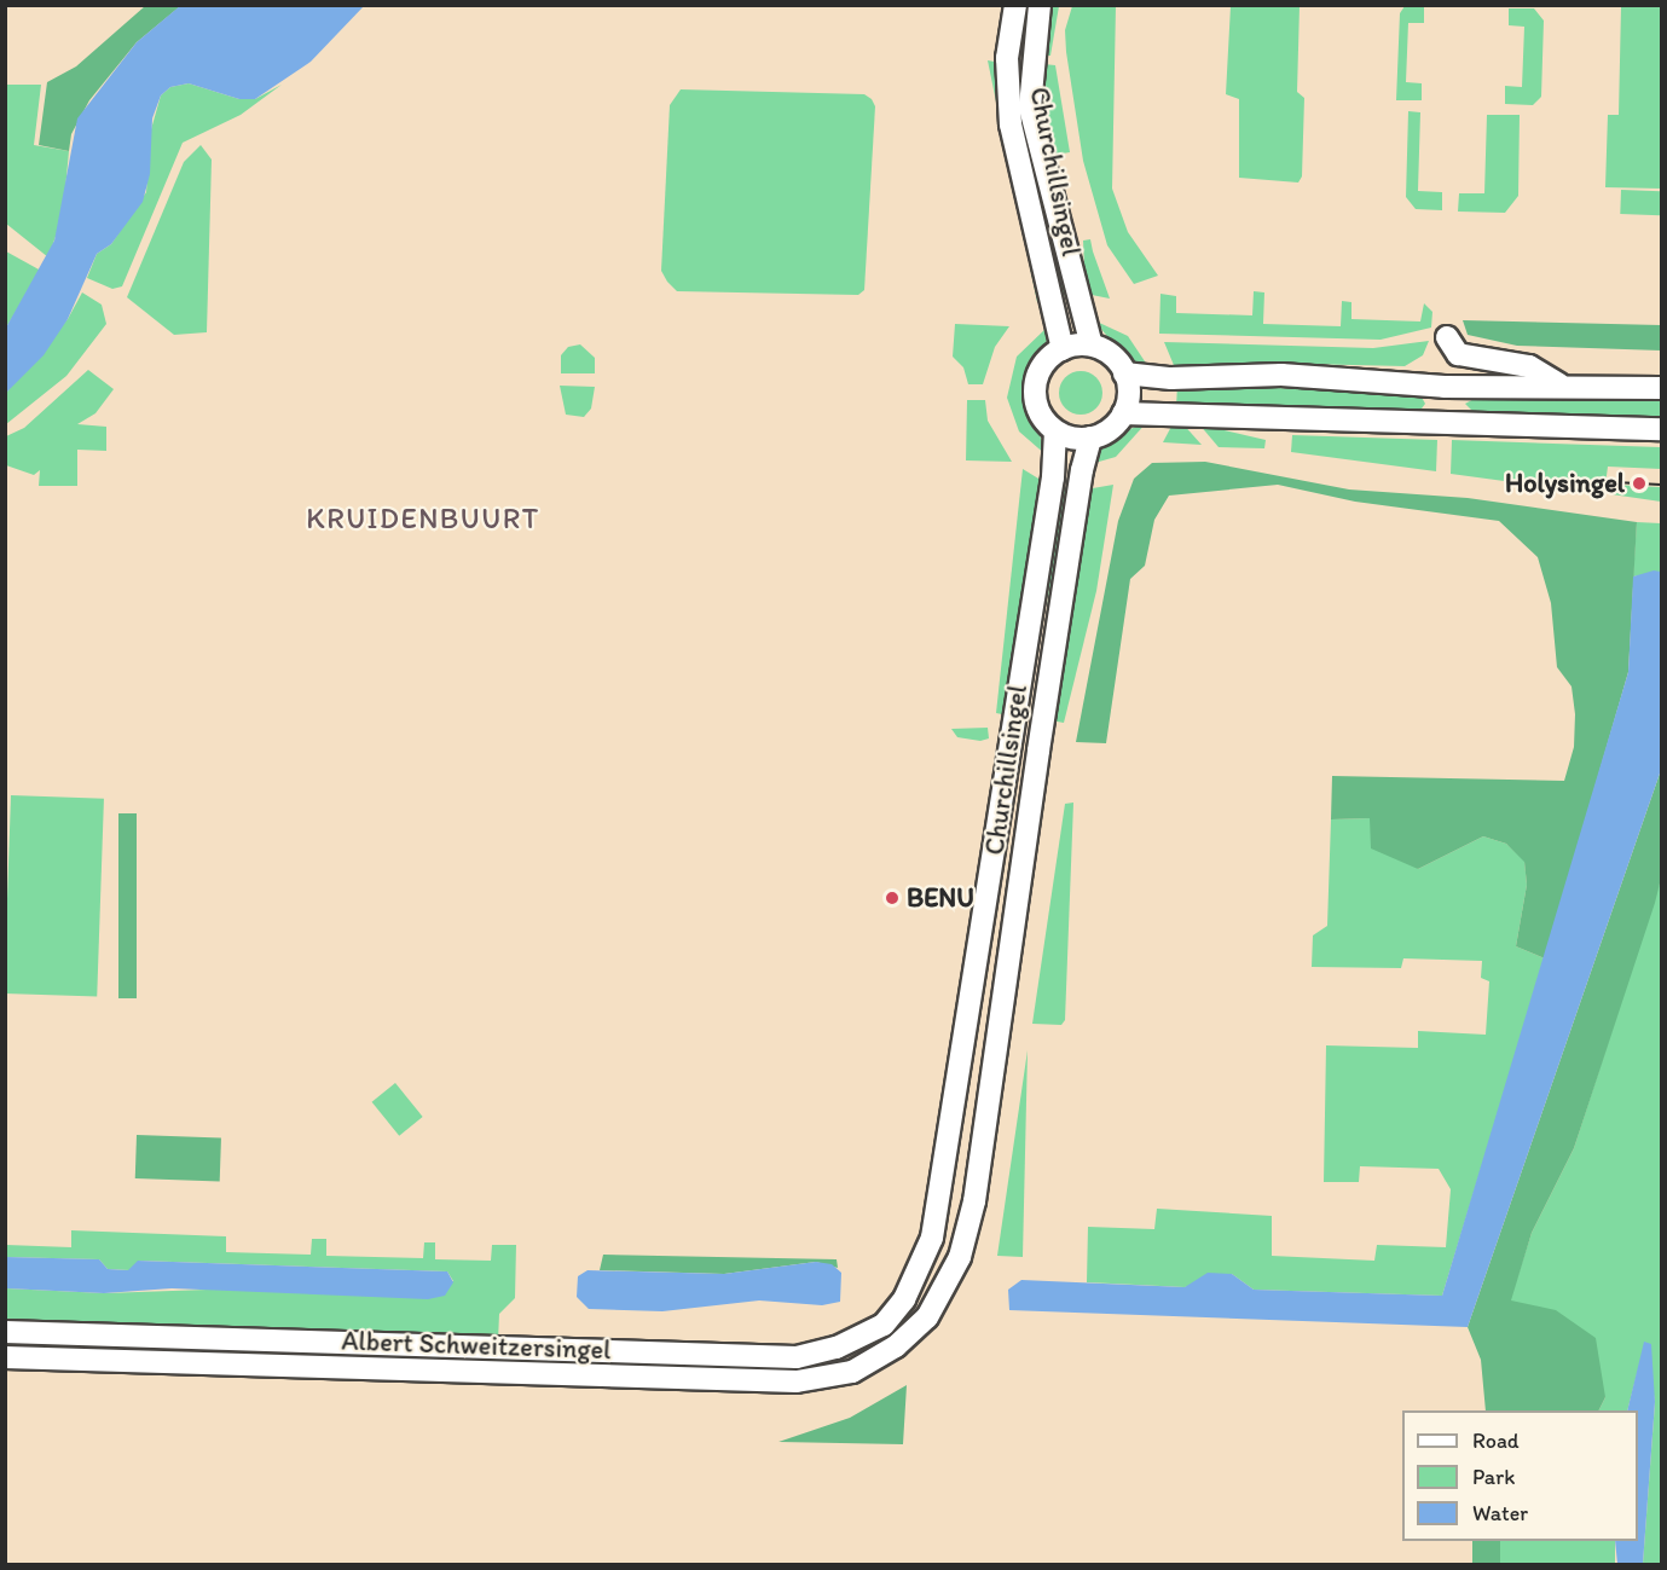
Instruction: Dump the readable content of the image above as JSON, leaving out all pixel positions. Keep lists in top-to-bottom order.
{
  "streets": {
    "street": ["Churchillsingel", "Albert Schweitzersingel"]
  },
  "crossings": [
    ["Churchillsingel", "Albert Schweitzersingel"]
  ],
  "districts": ["KRUIDENBUURT"],
  "places": ["Holysingel", "BENU"],
  "legend": ["Road", "Park", "Water"]
}
